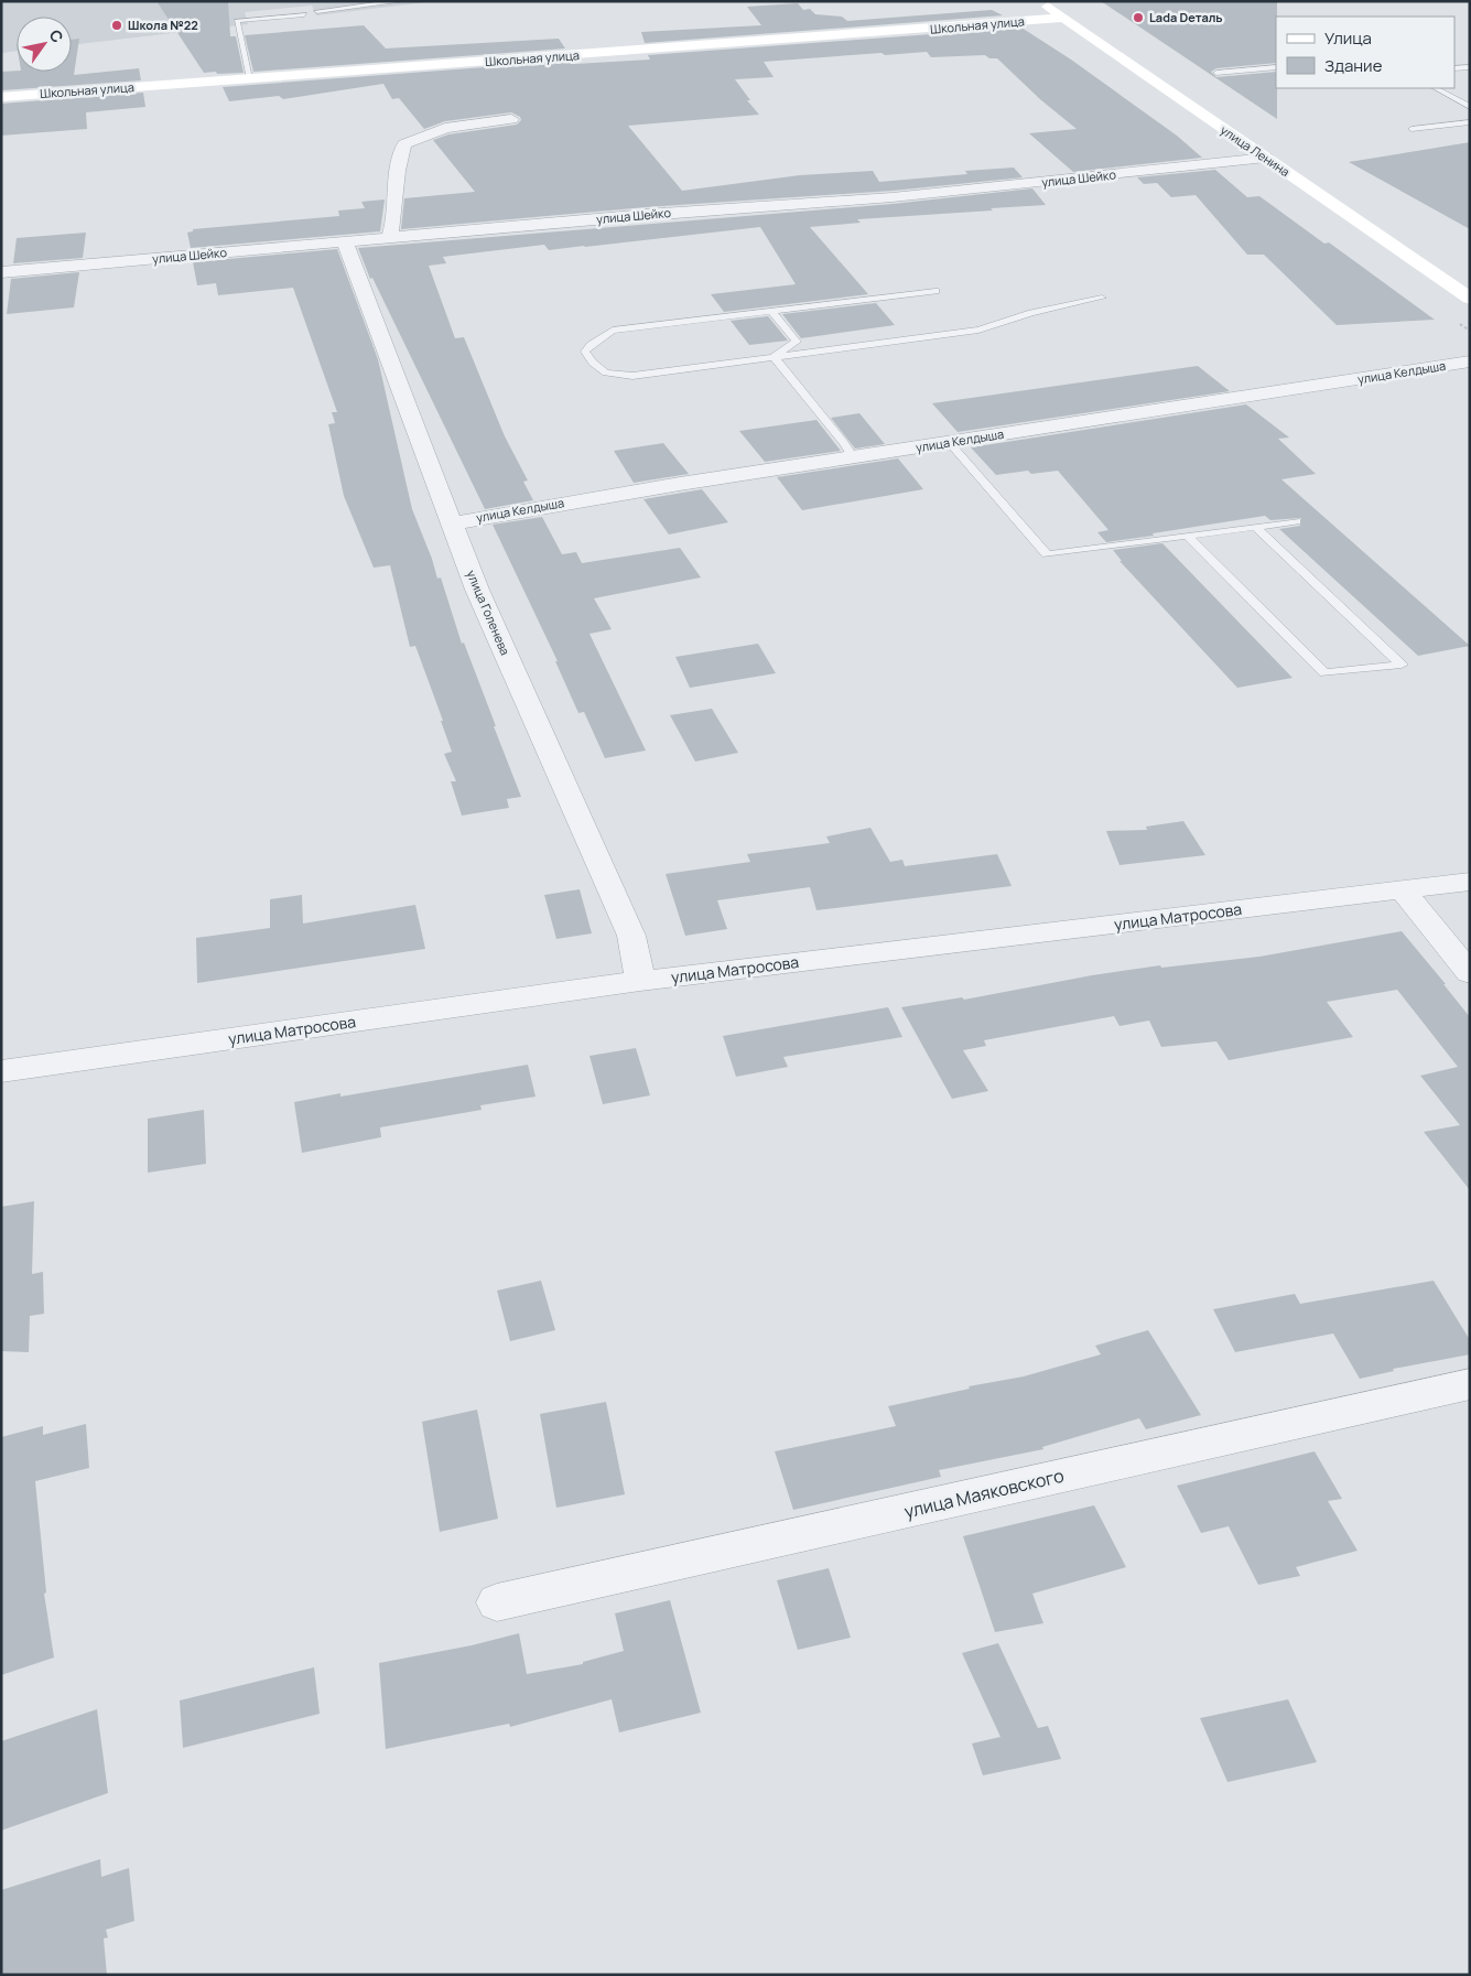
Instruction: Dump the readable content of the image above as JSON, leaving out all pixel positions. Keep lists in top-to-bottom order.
{
  "streets": {
    "street": [
      "Школьная улица",
      "улица Ленина",
      "улица Шейко",
      "улица Келдыша",
      "улица Голенева",
      "улица Матросова",
      "улица Маяковского"
    ]
  },
  "crossings": [
    ["Школьная улица", "улица Ленина"],
    ["улица Ленина", "улица Шейко"],
    ["улица Шейко", "улица Голенева"],
    ["улица Келдыша", "улица Голенева"],
    ["улица Голенева", "улица Матросова"]
  ],
  "places": ["Lada Dеталь", "Школа №22"],
  "legend": ["Улица", "Здание"],
  "north": "top right"
}
